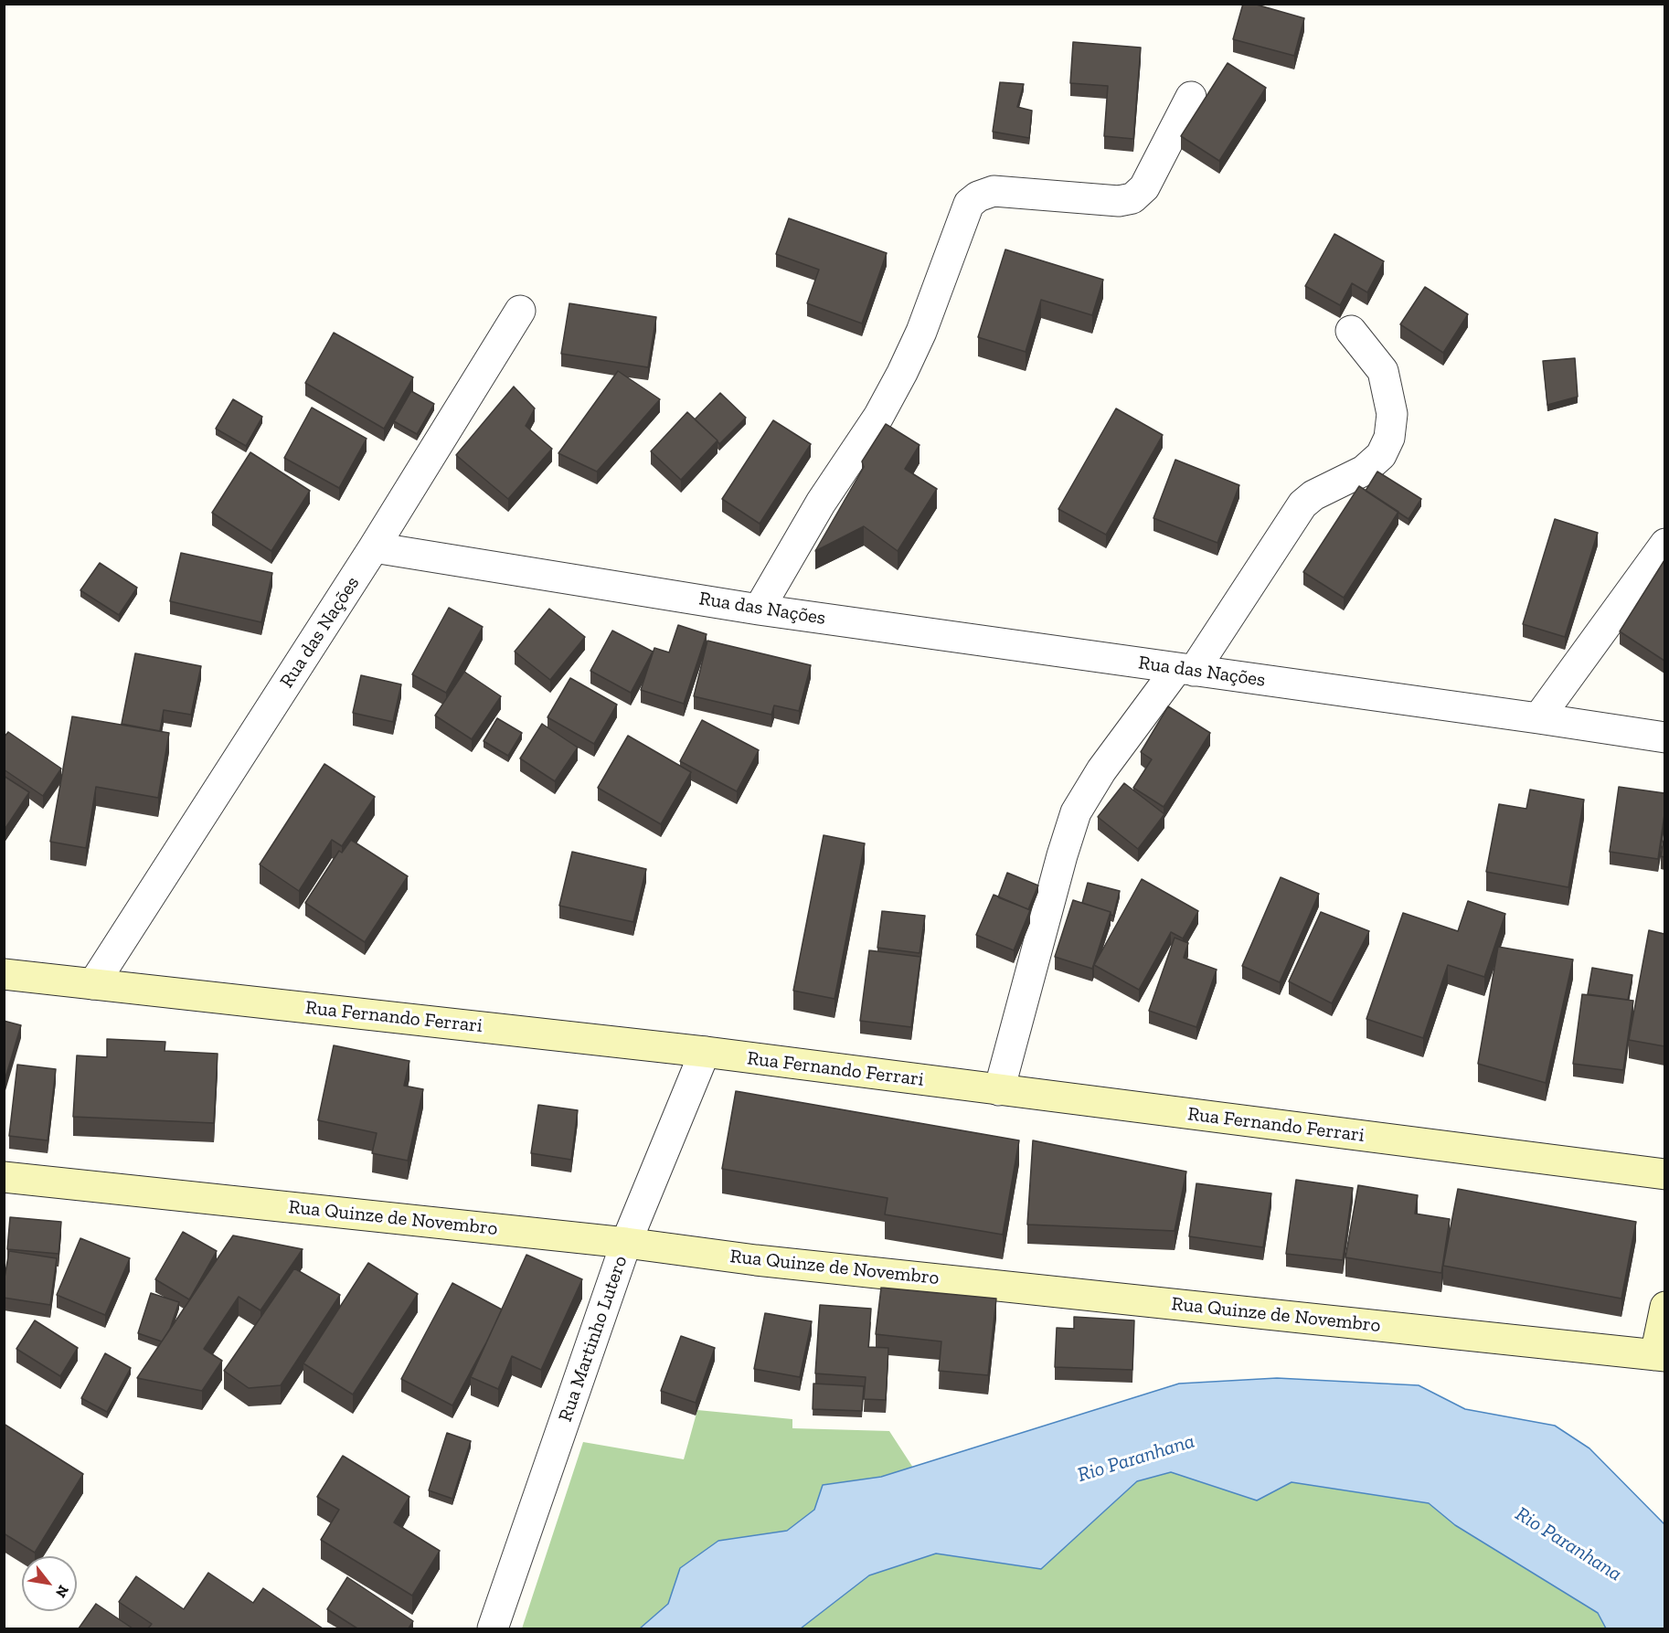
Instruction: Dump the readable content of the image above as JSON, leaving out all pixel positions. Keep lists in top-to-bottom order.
{
  "streets": {
    "main road": ["Rua Fernando Ferrari", "Rua Quinze de Novembro"],
    "street": ["Rua das Nações", "Rua Martinho Lutero"]
  },
  "crossings": [
    ["Rua das Nações", "Rua Fernando Ferrari"],
    ["Rua Fernando Ferrari", "Rua Martinho Lutero"],
    ["Rua Quinze de Novembro", "Rua Martinho Lutero"]
  ],
  "water": ["Rio Paranhana"],
  "north": "bottom right"
}
